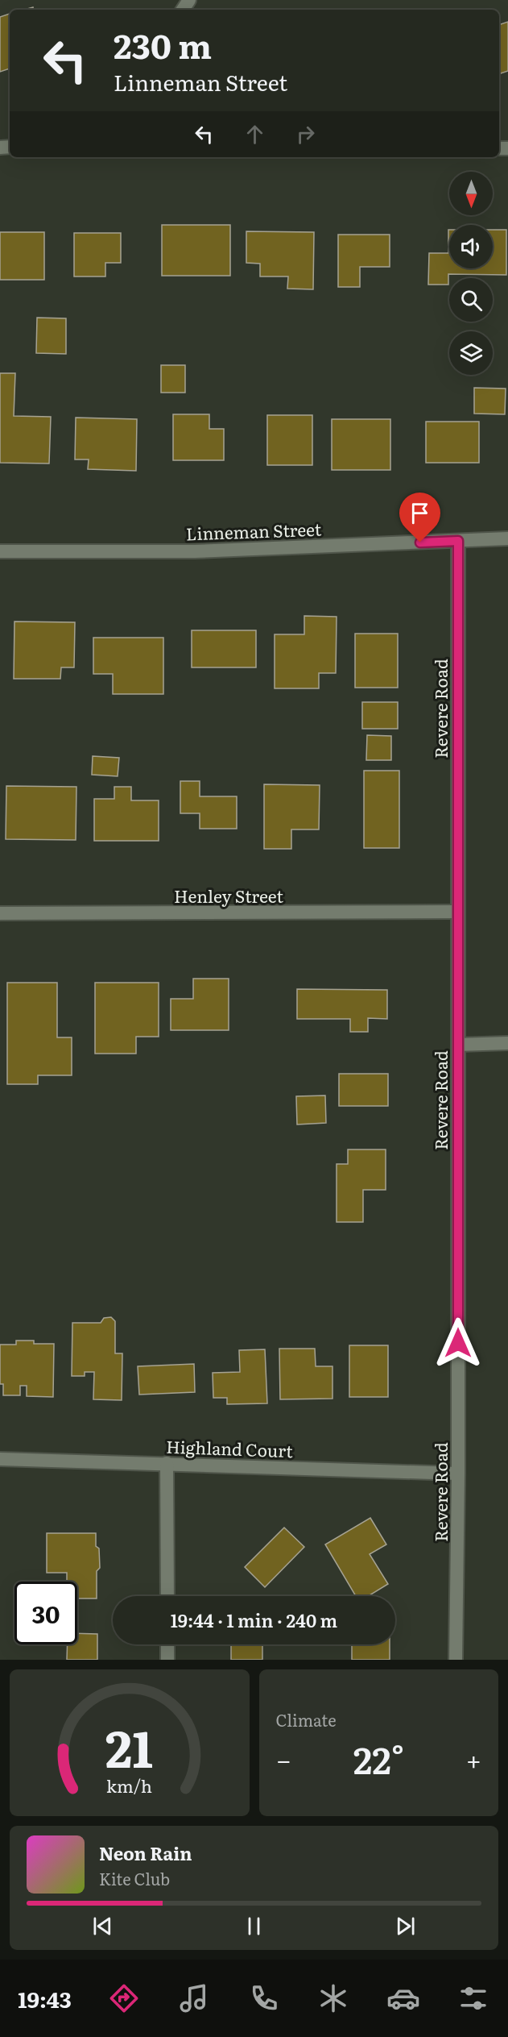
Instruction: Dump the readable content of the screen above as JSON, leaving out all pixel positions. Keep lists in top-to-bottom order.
{
  "streets": {
    "street": [
      "Linneman Street",
      "Revere Road",
      "Henley Street",
      "Highland Court"
    ]
  },
  "crossings": [
    ["Linneman Street", "Revere Road"],
    ["Revere Road", "Henley Street"],
    ["Revere Road", "Highland Court"]
  ],
  "north": "bottom",
  "page": {
    "turn": ["230 m", "Linneman Street"],
    "limit": "30",
    "trip": "19:44 · 1 min · 240 m",
    "tile": "Climate",
    "heat": ["−", "22°", "+"],
    "song": ["Neon Rain", "Kite Club"],
    "tabs": "19:43",
    "gauge": ["21", "km/h"]
  }
}
